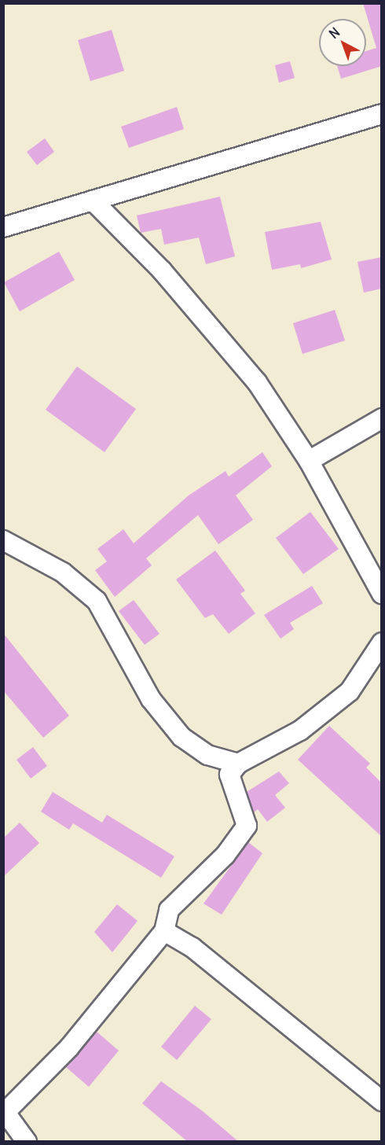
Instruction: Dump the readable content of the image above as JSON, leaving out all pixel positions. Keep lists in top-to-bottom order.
{
  "north": "top left"
}
